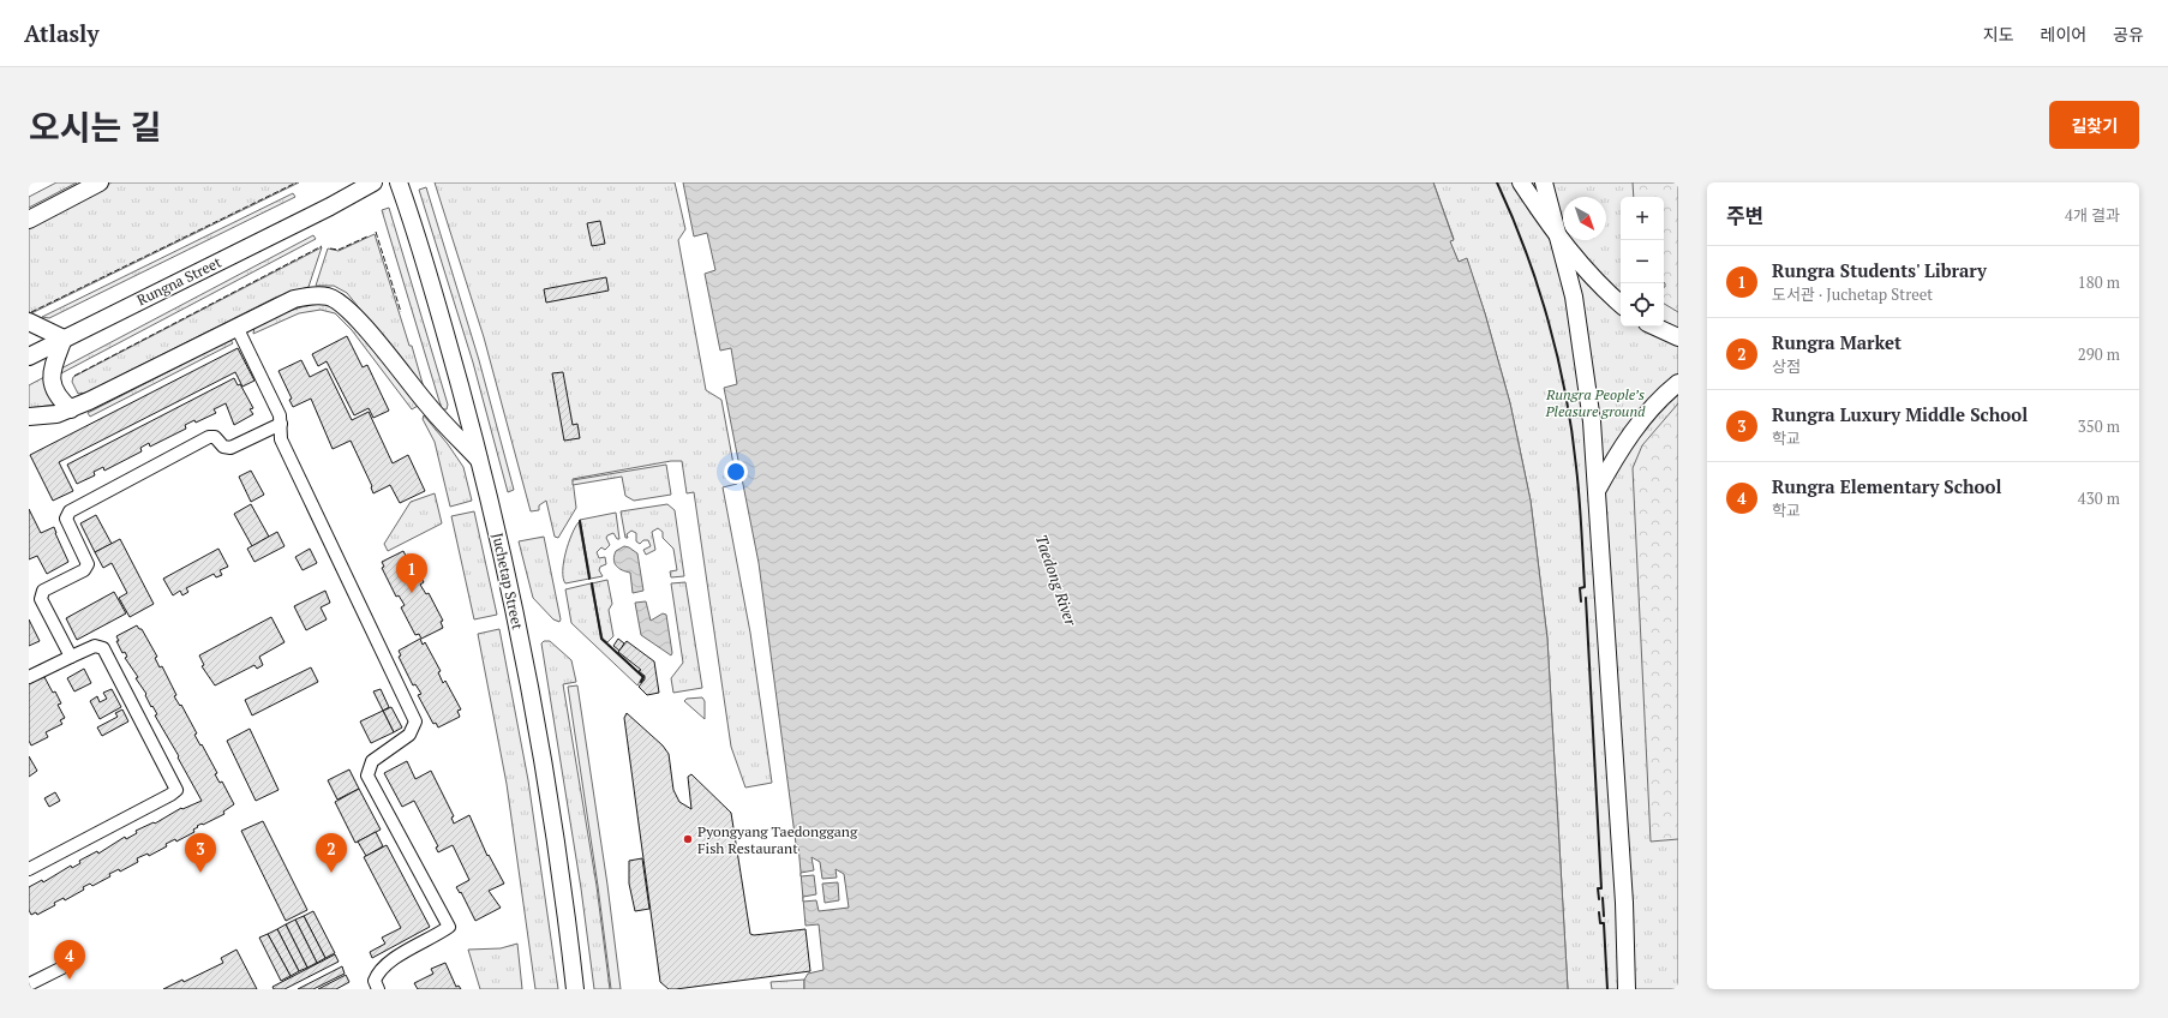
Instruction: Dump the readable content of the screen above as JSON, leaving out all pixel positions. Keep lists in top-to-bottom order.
{
  "streets": {
    "main road": ["Rungna Street", "Juchetap Street"]
  },
  "water": ["Taedong River"],
  "parks": ["Rungra People’s Pleasure ground"],
  "places": ["Pyongyang Taedonggang Fish Restaurant"],
  "north": "bottom right",
  "page": {
    "header": "Atlasly",
    "nav": ["지도", "레이어", "공유"],
    "title": "오시는 길",
    "buttons": "길찾기",
    "heading": ["주변", "4개 결과"],
    "map_buttons": ["+", "−"],
    "list": [
      {
        "mark": "1",
        "name": "Rungra Students' Library",
        "note": "도서관 · Juchetap Street",
        "value": "180 m"
      },
      {
        "mark": "2",
        "name": "Rungra Market",
        "note": "상점",
        "value": "290 m"
      },
      {
        "mark": "3",
        "name": "Rungra Luxury Middle School",
        "note": "학교",
        "value": "350 m"
      },
      {
        "mark": "4",
        "name": "Rungra Elementary School",
        "note": "학교",
        "value": "430 m"
      }
    ],
    "pins": [
      "1",
      "2",
      "3",
      "4"
    ]
  }
}
